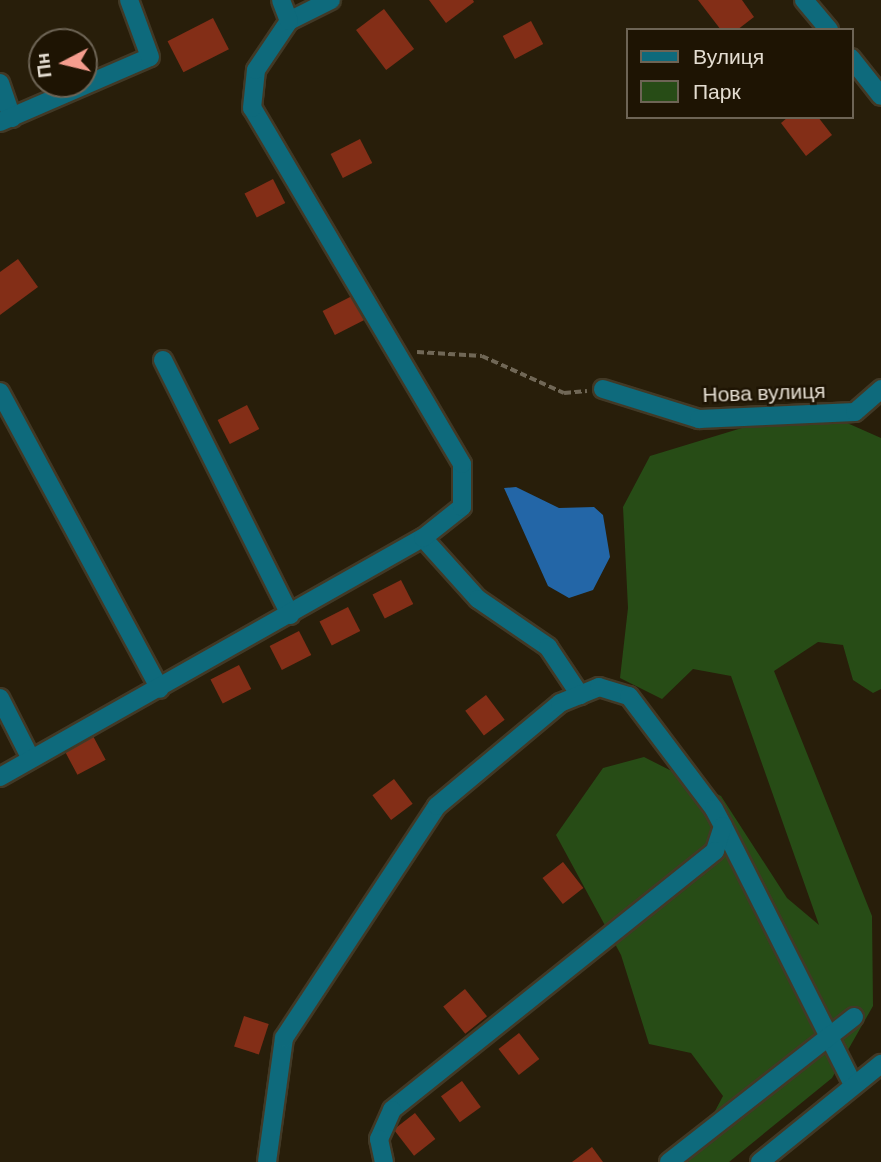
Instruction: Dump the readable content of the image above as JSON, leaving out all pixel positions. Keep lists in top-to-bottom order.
{
  "streets": {
    "street": ["Нова вулиця"]
  },
  "legend": ["Вулиця", "Парк"],
  "north": "left"
}
